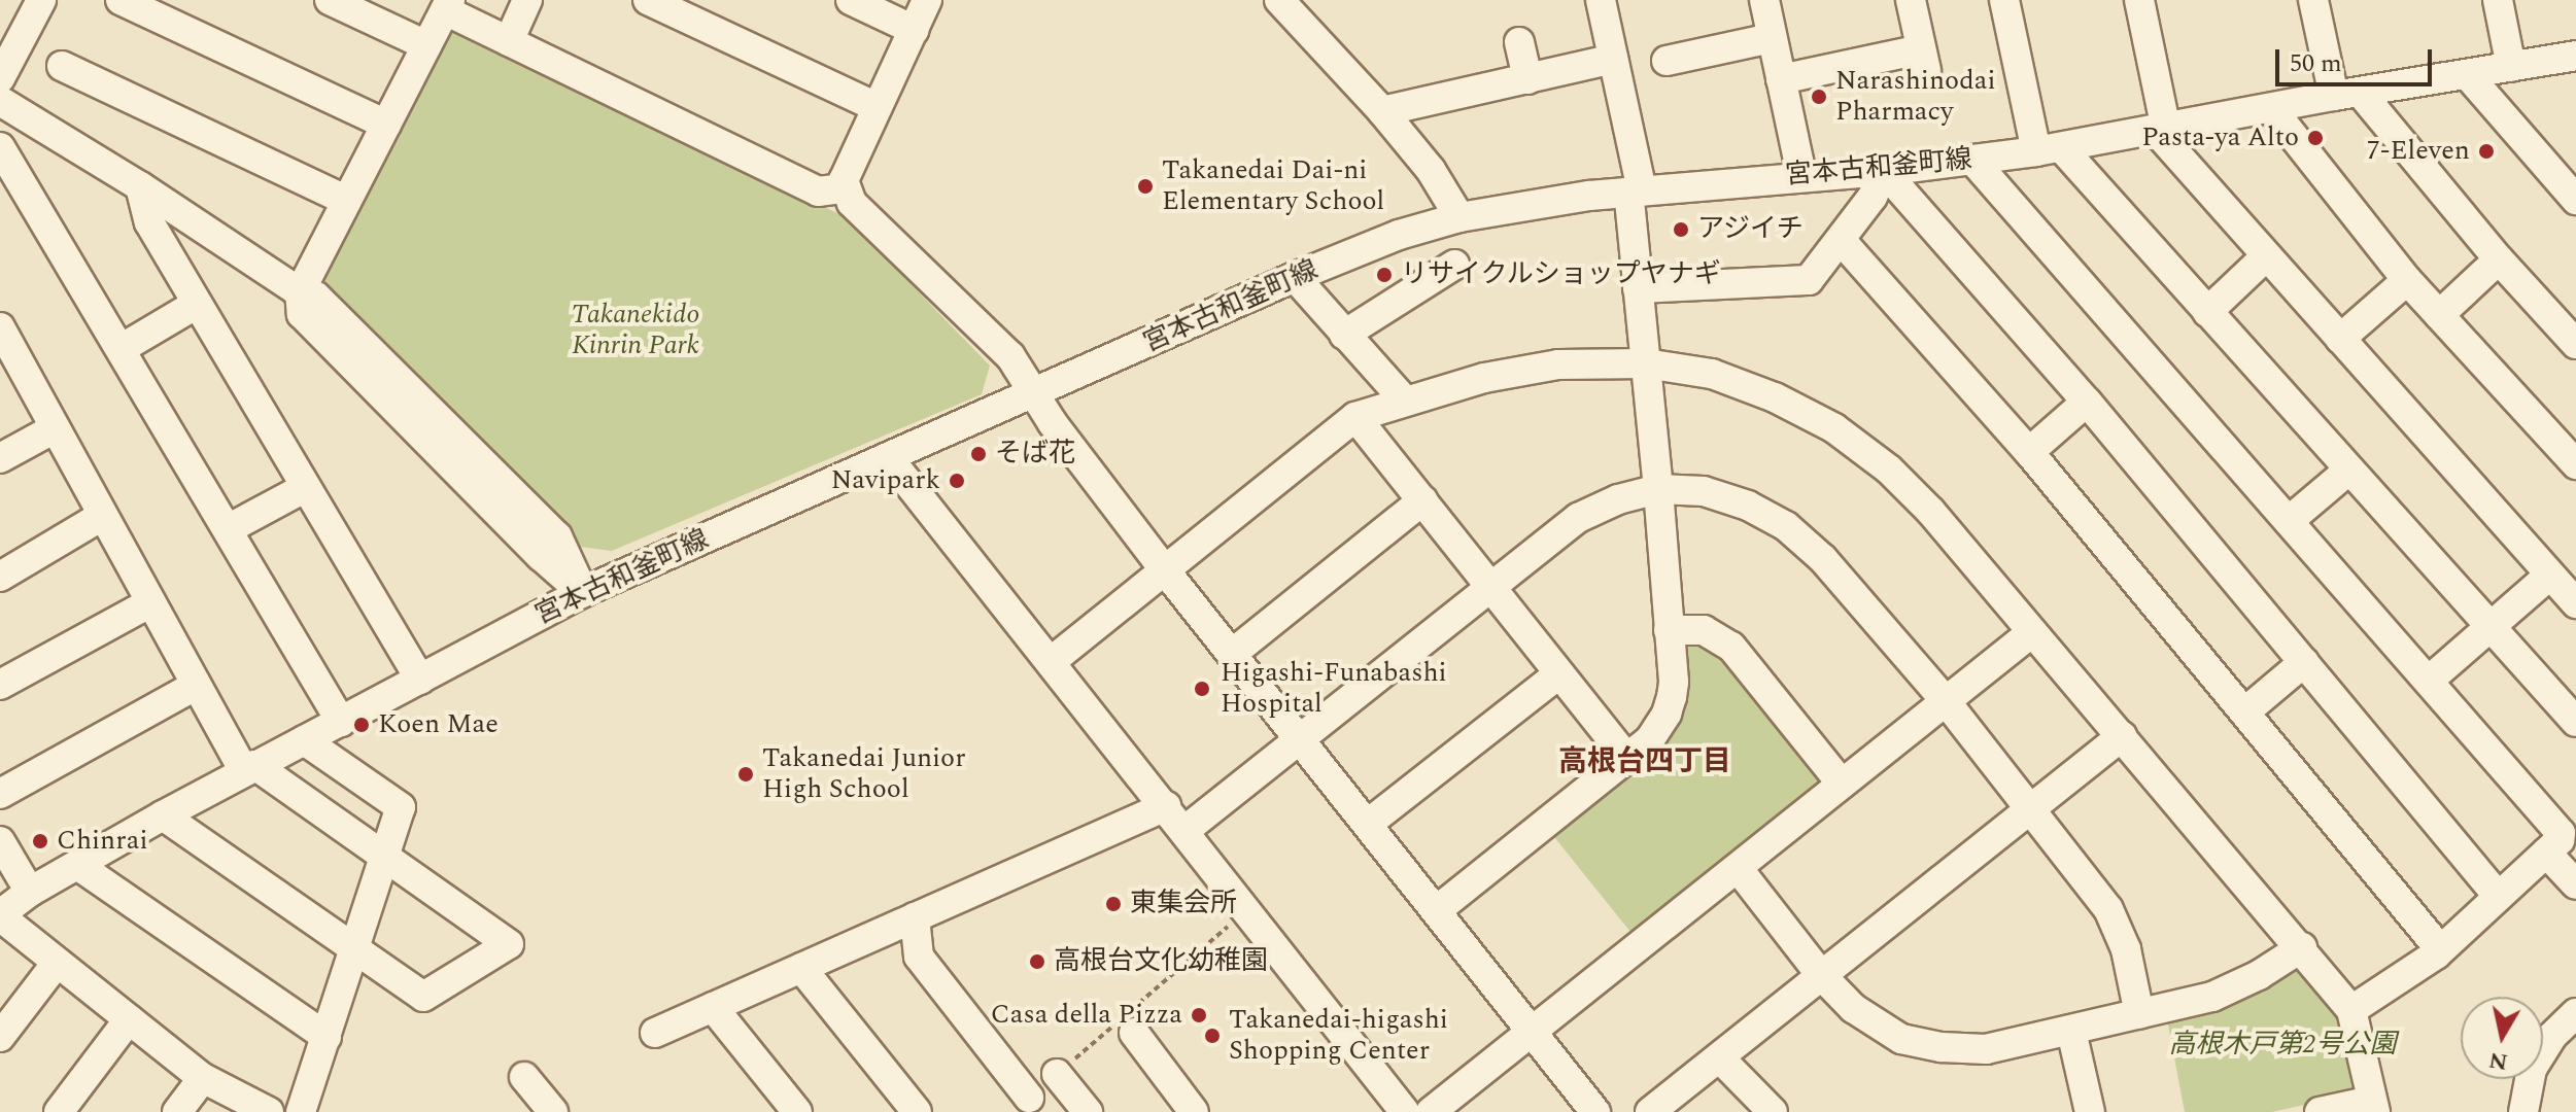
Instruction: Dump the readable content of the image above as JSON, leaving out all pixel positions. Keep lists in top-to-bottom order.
{
  "streets": {
    "street": ["宮本古和釜町線"]
  },
  "districts": ["高根台四丁目"],
  "parks": ["Takanekido Kinrin Park", "高根木戸第2号公園"],
  "places": [
    "Narashinodai Pharmacy",
    "Pasta-ya Alto",
    "7-Eleven",
    "Takanedai Dai-ni Elementary School",
    "アジイチ",
    "リサイクルショップヤナギ",
    "そば花",
    "Navipark",
    "Higashi-Funabashi Hospital",
    "Koen Mae",
    "Takanedai Junior High School",
    "Chinrai",
    "東集会所",
    "高根台文化幼稚園",
    "Casa della Pizza",
    "Takanedai-higashi Shopping Center"
  ],
  "scale_bar": "50 m",
  "north": "bottom"
}
